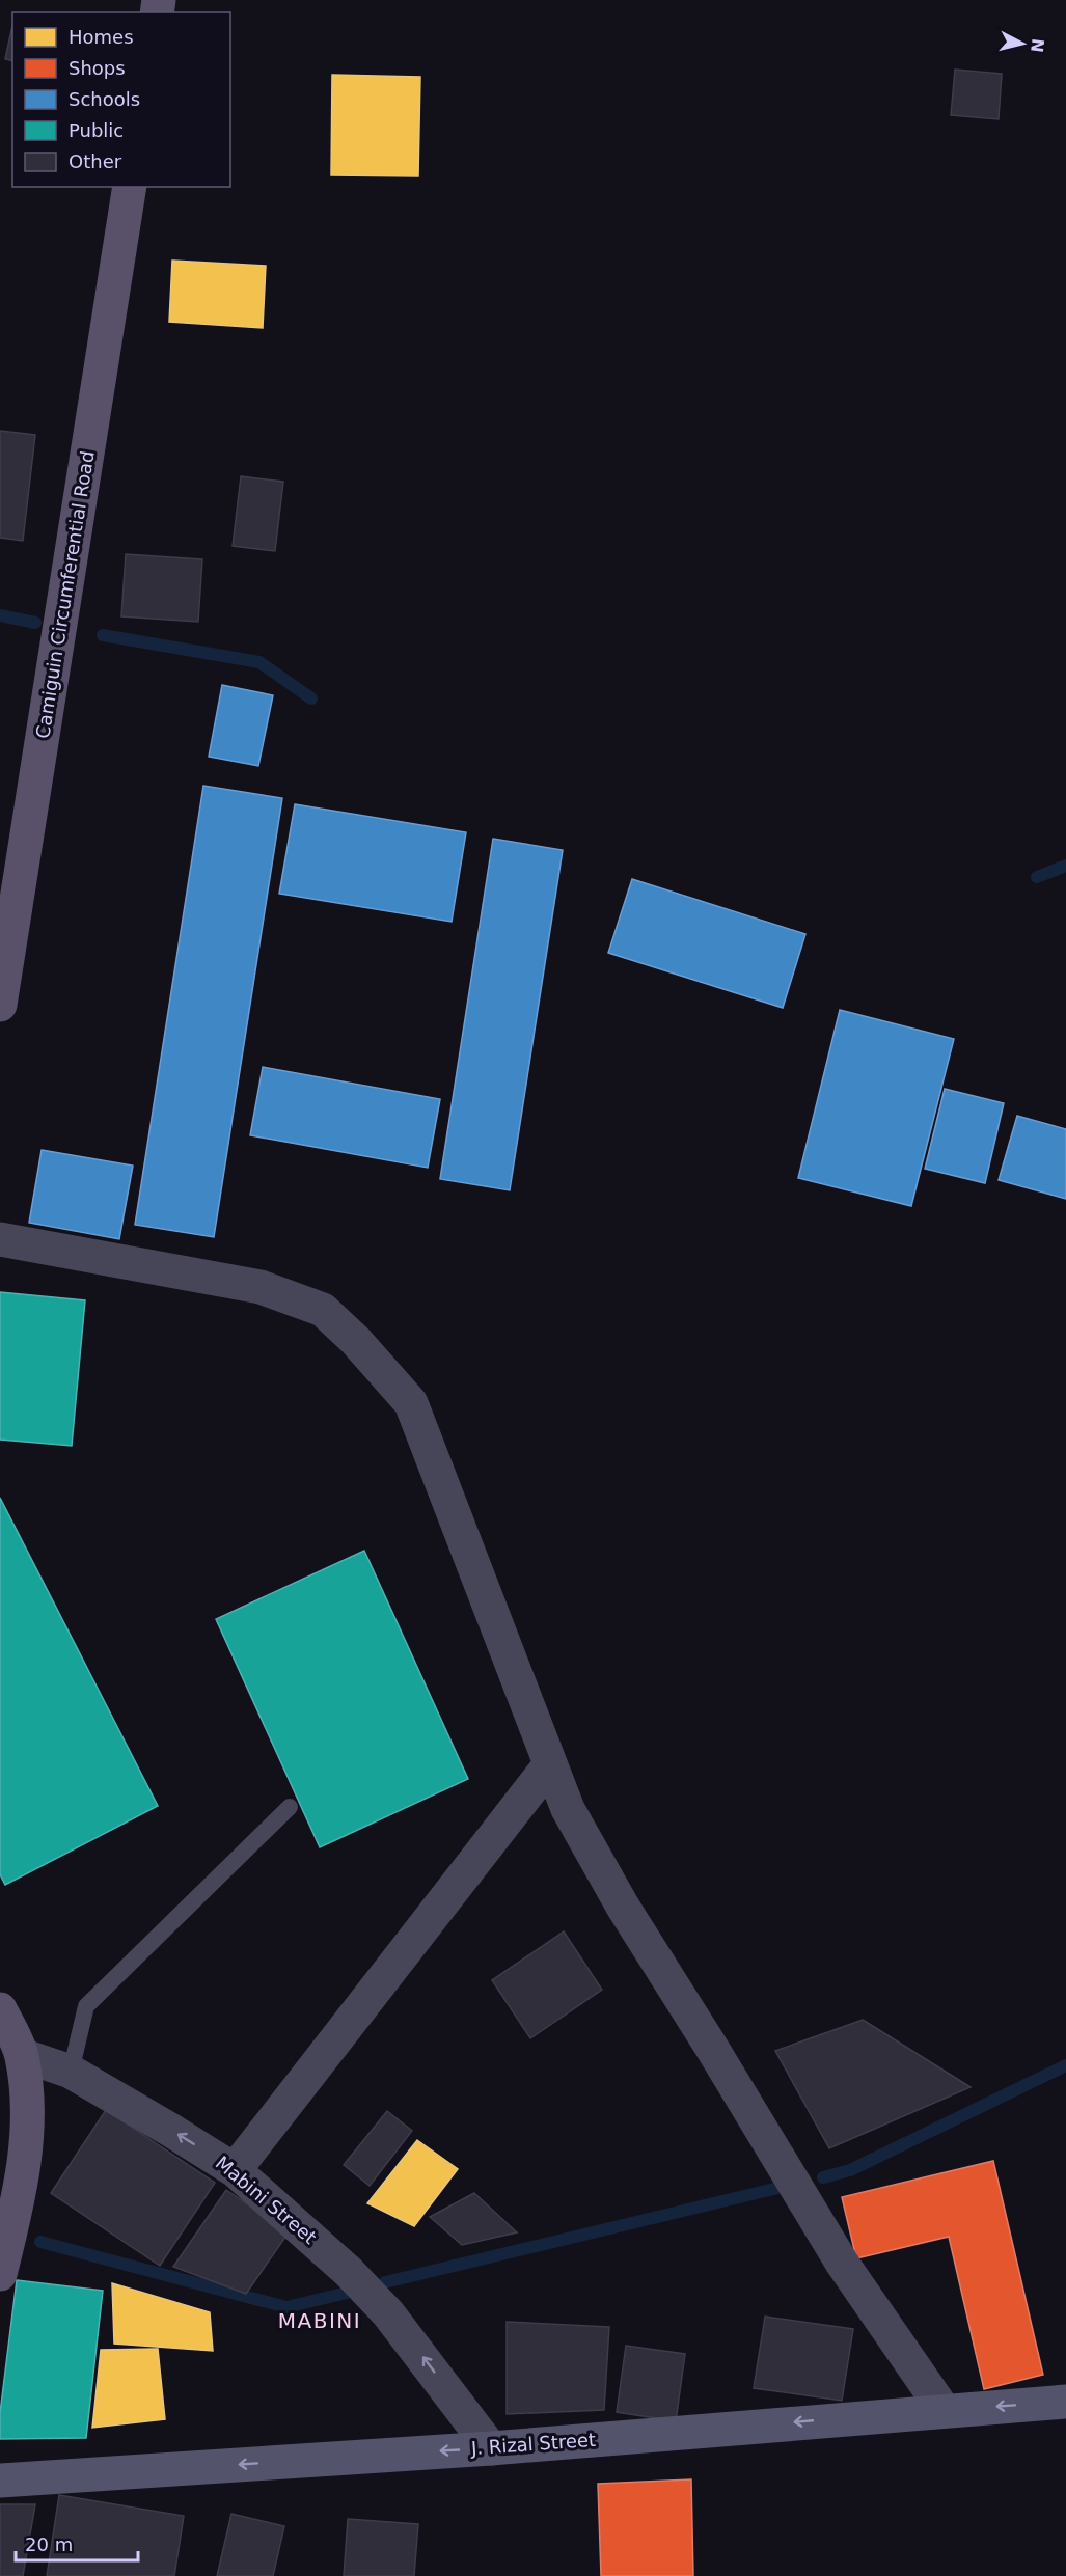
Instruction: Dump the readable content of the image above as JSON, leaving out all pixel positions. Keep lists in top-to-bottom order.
{
  "streets": {
    "main road": ["Camiguin Circumferential Road"],
    "street": ["Mabini Street", "J. Rizal Street"]
  },
  "crossings": [
    ["Mabini Street", "J. Rizal Street"]
  ],
  "one_way": ["Mabini Street", "J. Rizal Street"],
  "districts": ["MABINI"],
  "legend": [
    "Homes",
    "Shops",
    "Schools",
    "Public",
    "Other"
  ],
  "scale_bar": "20 m",
  "north": "right"
}
